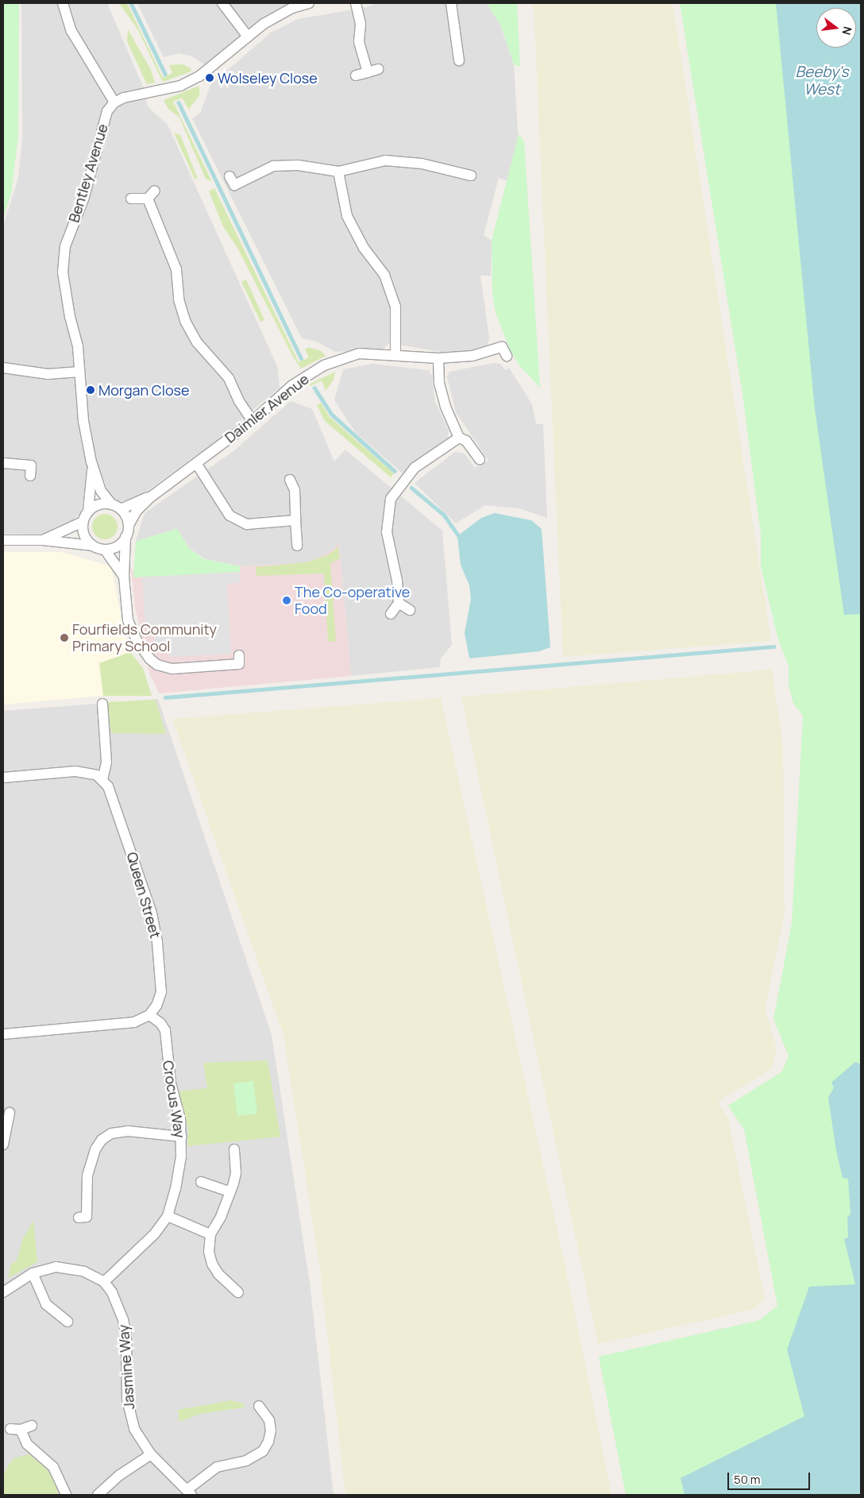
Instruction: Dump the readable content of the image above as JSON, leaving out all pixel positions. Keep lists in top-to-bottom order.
{
  "streets": {
    "street": [
      "Bentley Avenue",
      "Daimler Avenue",
      "Queen Street",
      "Crocus Way",
      "Jasmine Way"
    ]
  },
  "crossings": [
    ["Bentley Avenue", "Daimler Avenue"],
    ["Queen Street", "Crocus Way"],
    ["Crocus Way", "Jasmine Way"]
  ],
  "water": ["Beeby's West"],
  "places": [
    "Wolseley Close",
    "Morgan Close",
    "The Co-operative Food",
    "Fourfields Community Primary School"
  ],
  "scale_bar": "50 m",
  "north": "right"
}
